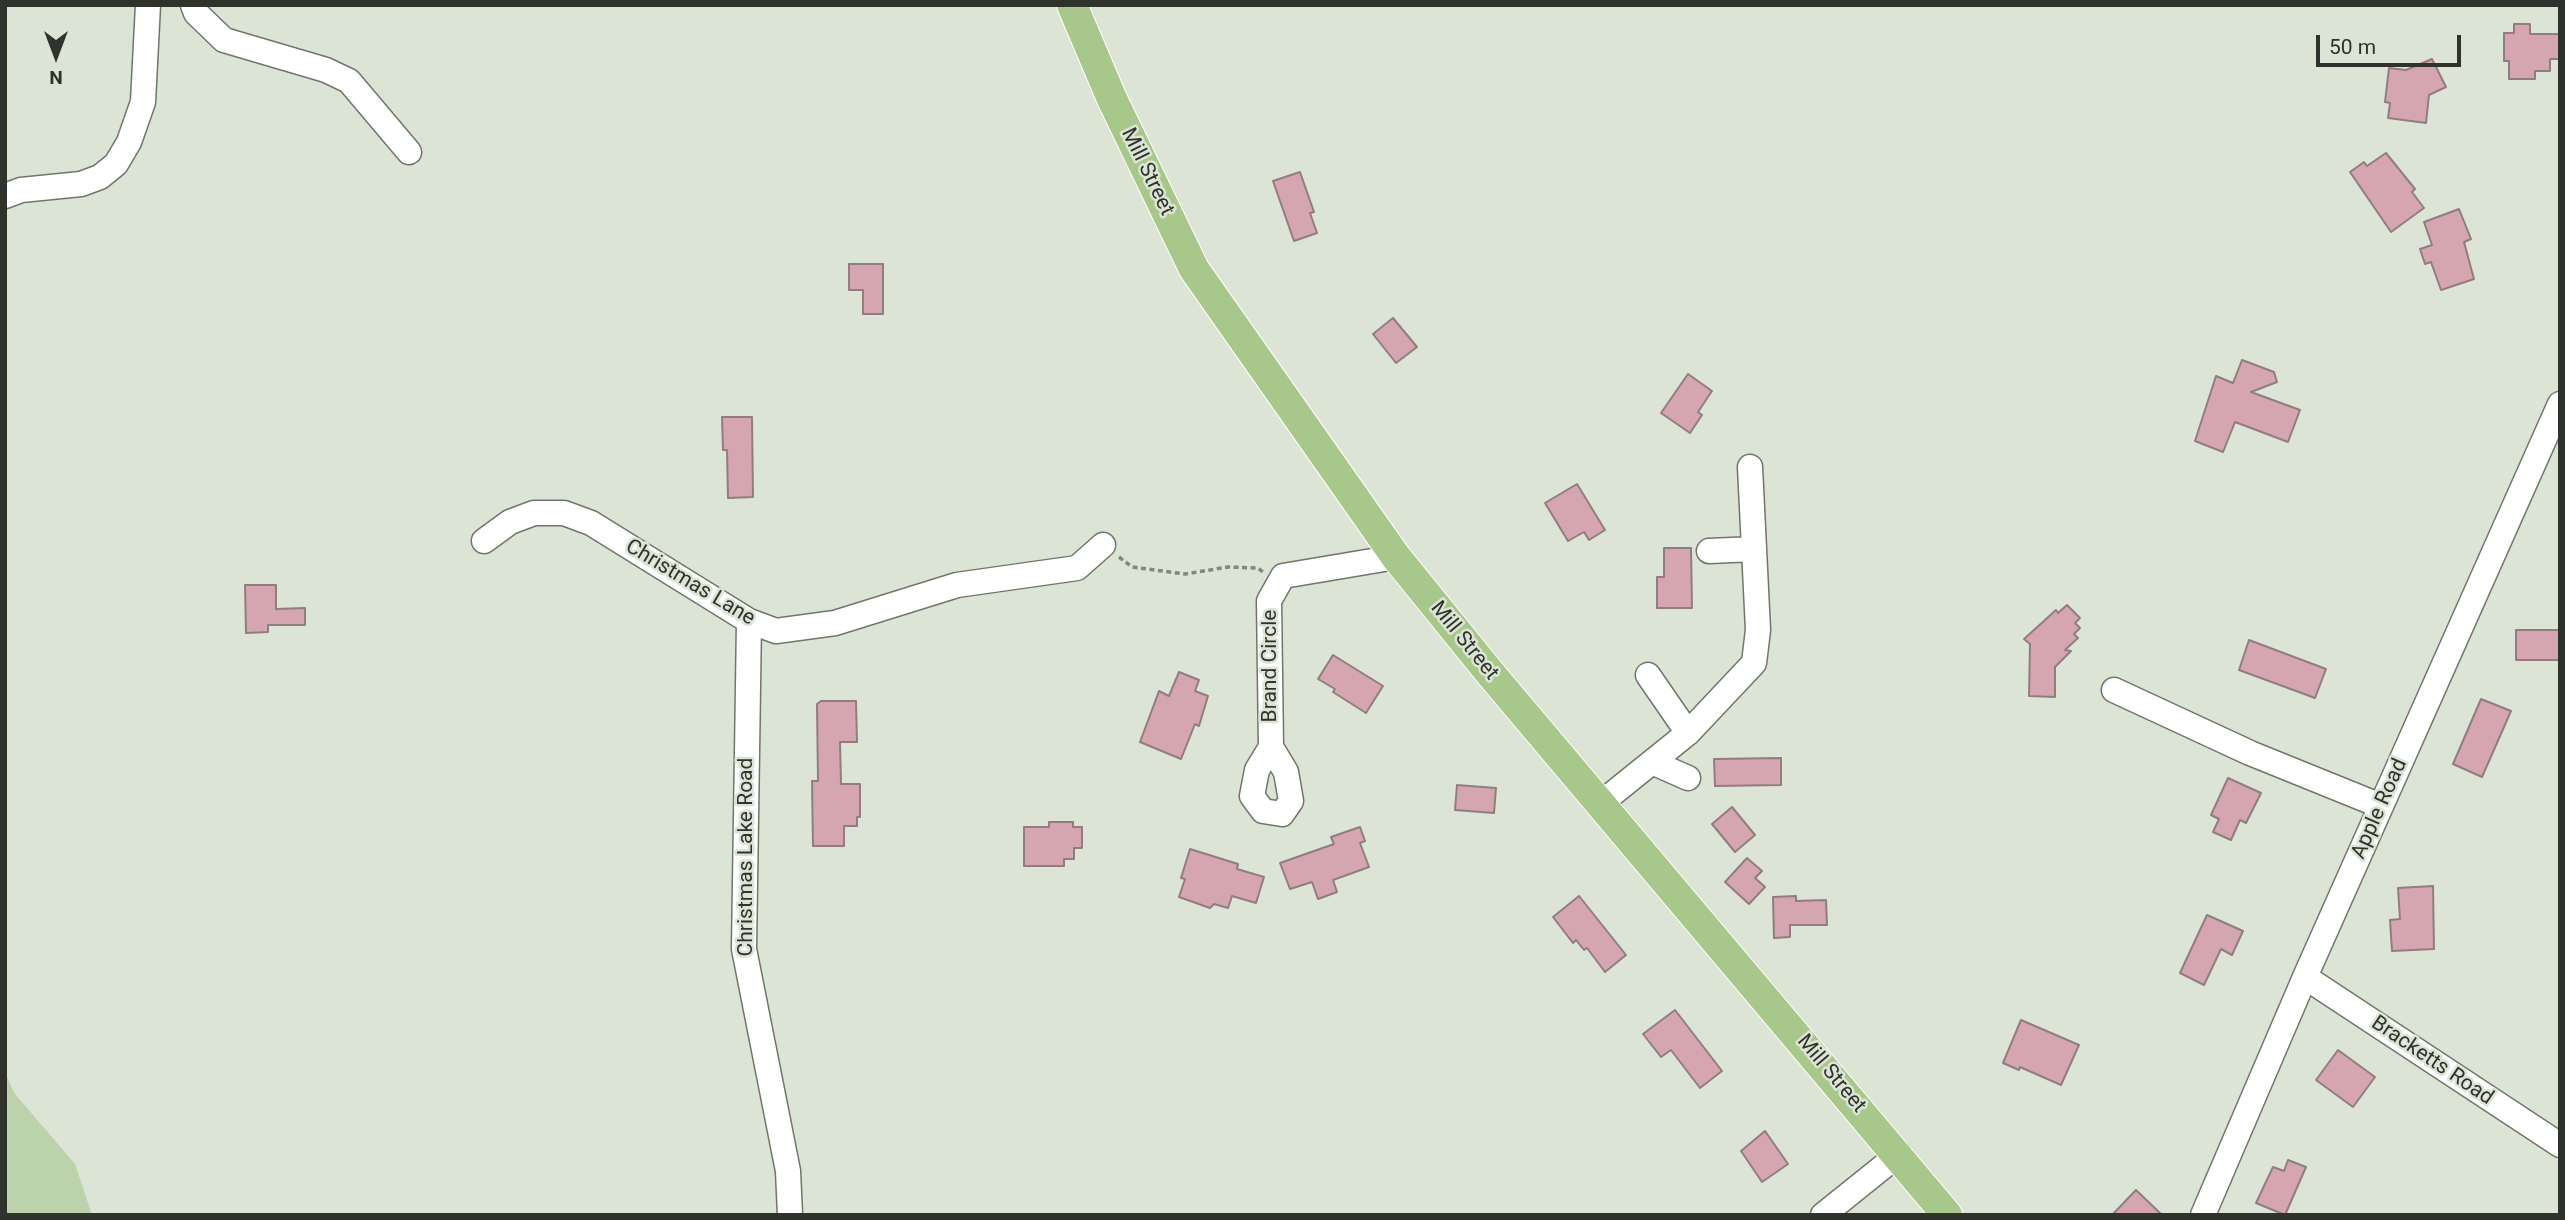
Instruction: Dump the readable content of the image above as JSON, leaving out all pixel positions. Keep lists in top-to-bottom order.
{
  "streets": {
    "main road": ["Mill Street"],
    "street": [
      "Christmas Lane",
      "Brand Circle",
      "Apple Road",
      "Christmas Lake Road",
      "Bracketts Road"
    ]
  },
  "crossings": [
    ["Mill Street", "Brand Circle"],
    ["Christmas Lane", "Christmas Lake Road"],
    ["Apple Road", "Bracketts Road"]
  ],
  "scale_bar": "50 m",
  "north": "bottom"
}
